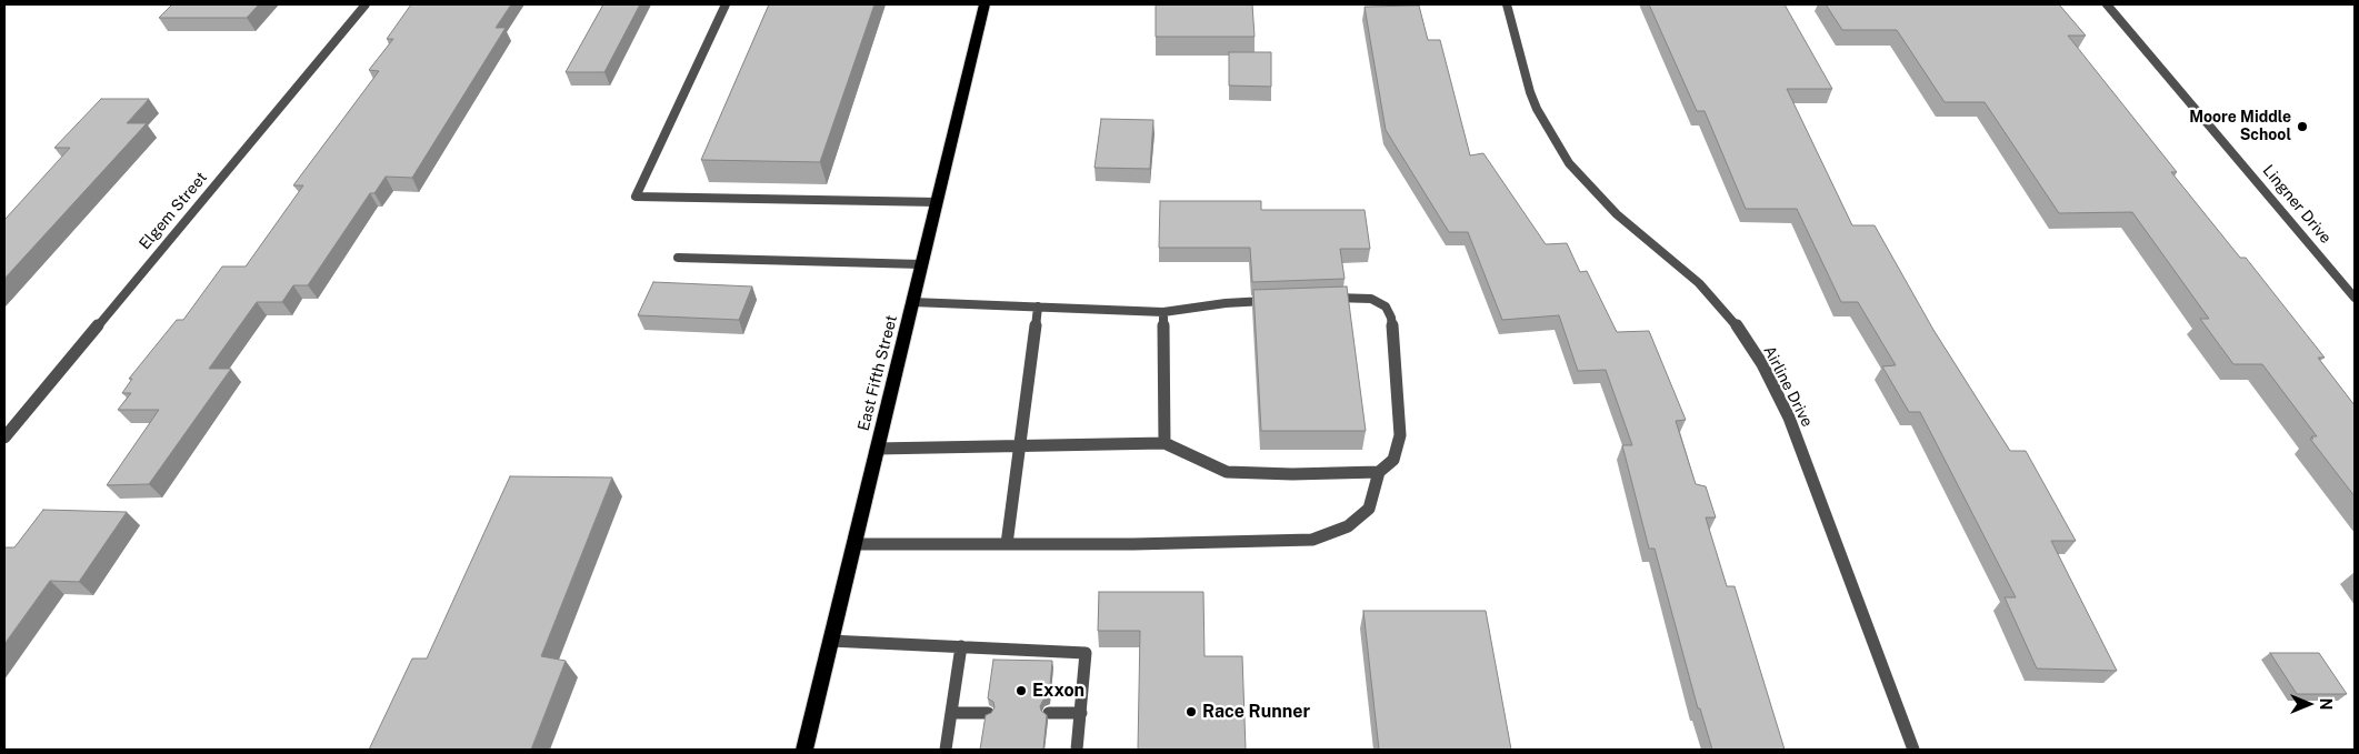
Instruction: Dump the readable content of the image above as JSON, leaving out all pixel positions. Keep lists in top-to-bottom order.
{
  "streets": {
    "main road": ["East Fifth Street"],
    "street": ["Lingner Drive", "Elgem Street", "Airline Drive"]
  },
  "places": ["Moore Middle School", "Exxon", "Race Runner"],
  "north": "right"
}
